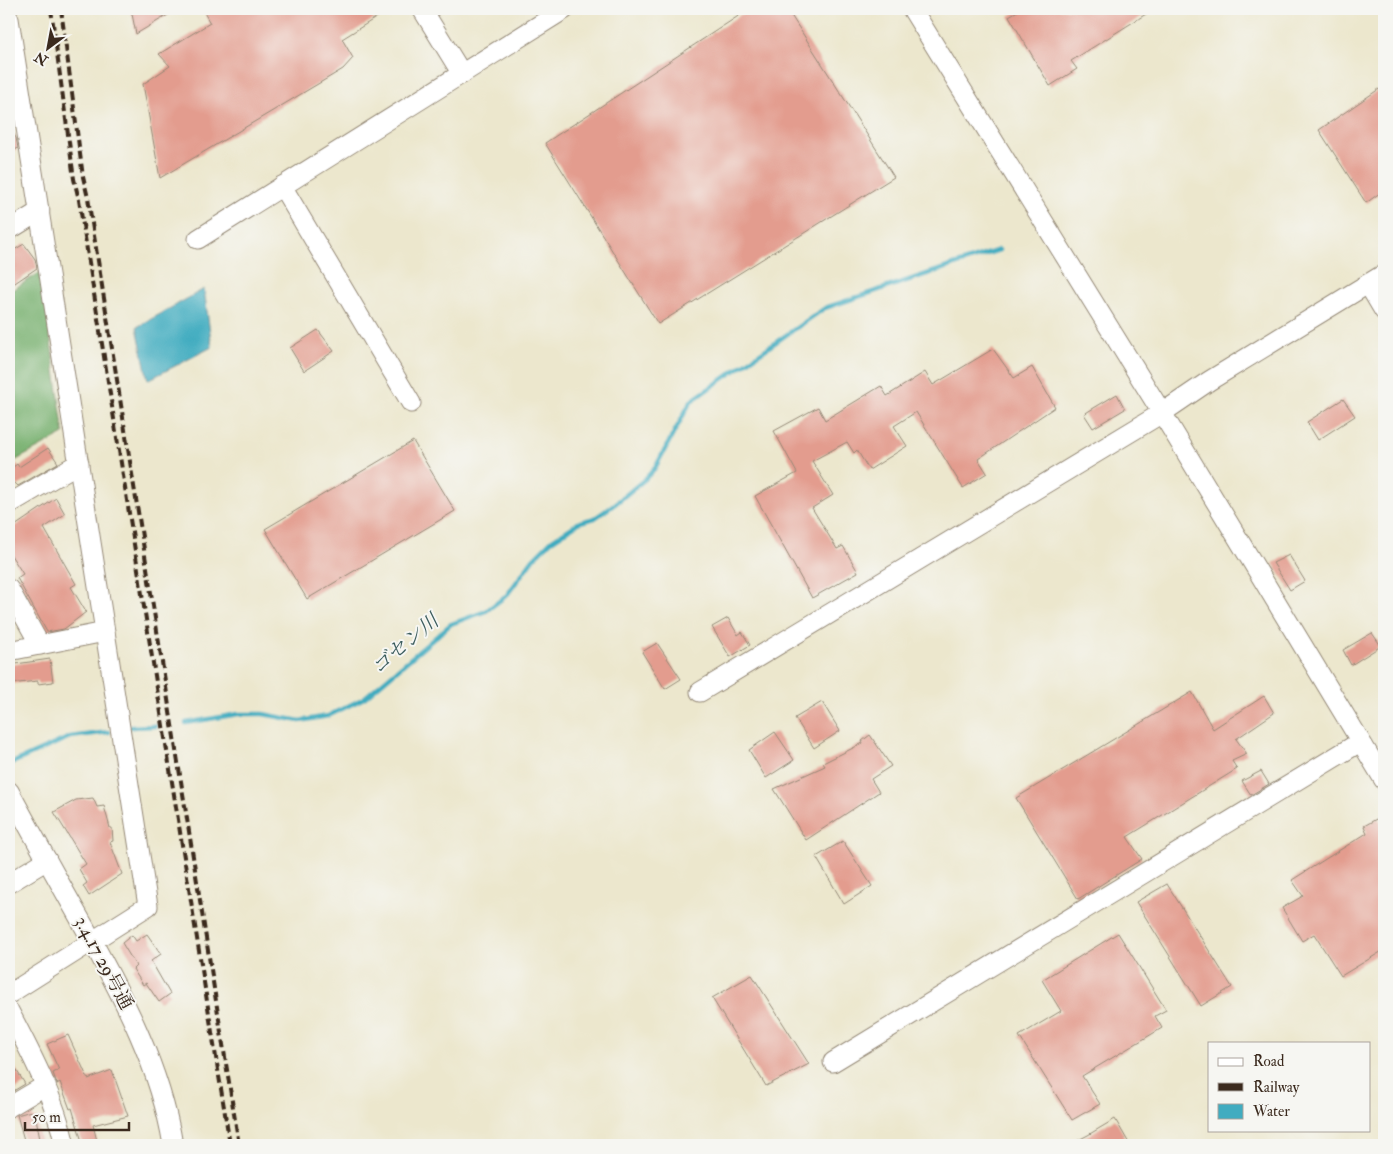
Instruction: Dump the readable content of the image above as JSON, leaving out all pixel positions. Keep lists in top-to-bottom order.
{
  "streets": {
    "street": ["3.4.17 29号通"]
  },
  "water": ["ゴセン川"],
  "legend": ["Road", "Railway", "Water"],
  "scale_bar": "50 m",
  "north": "bottom left"
}
